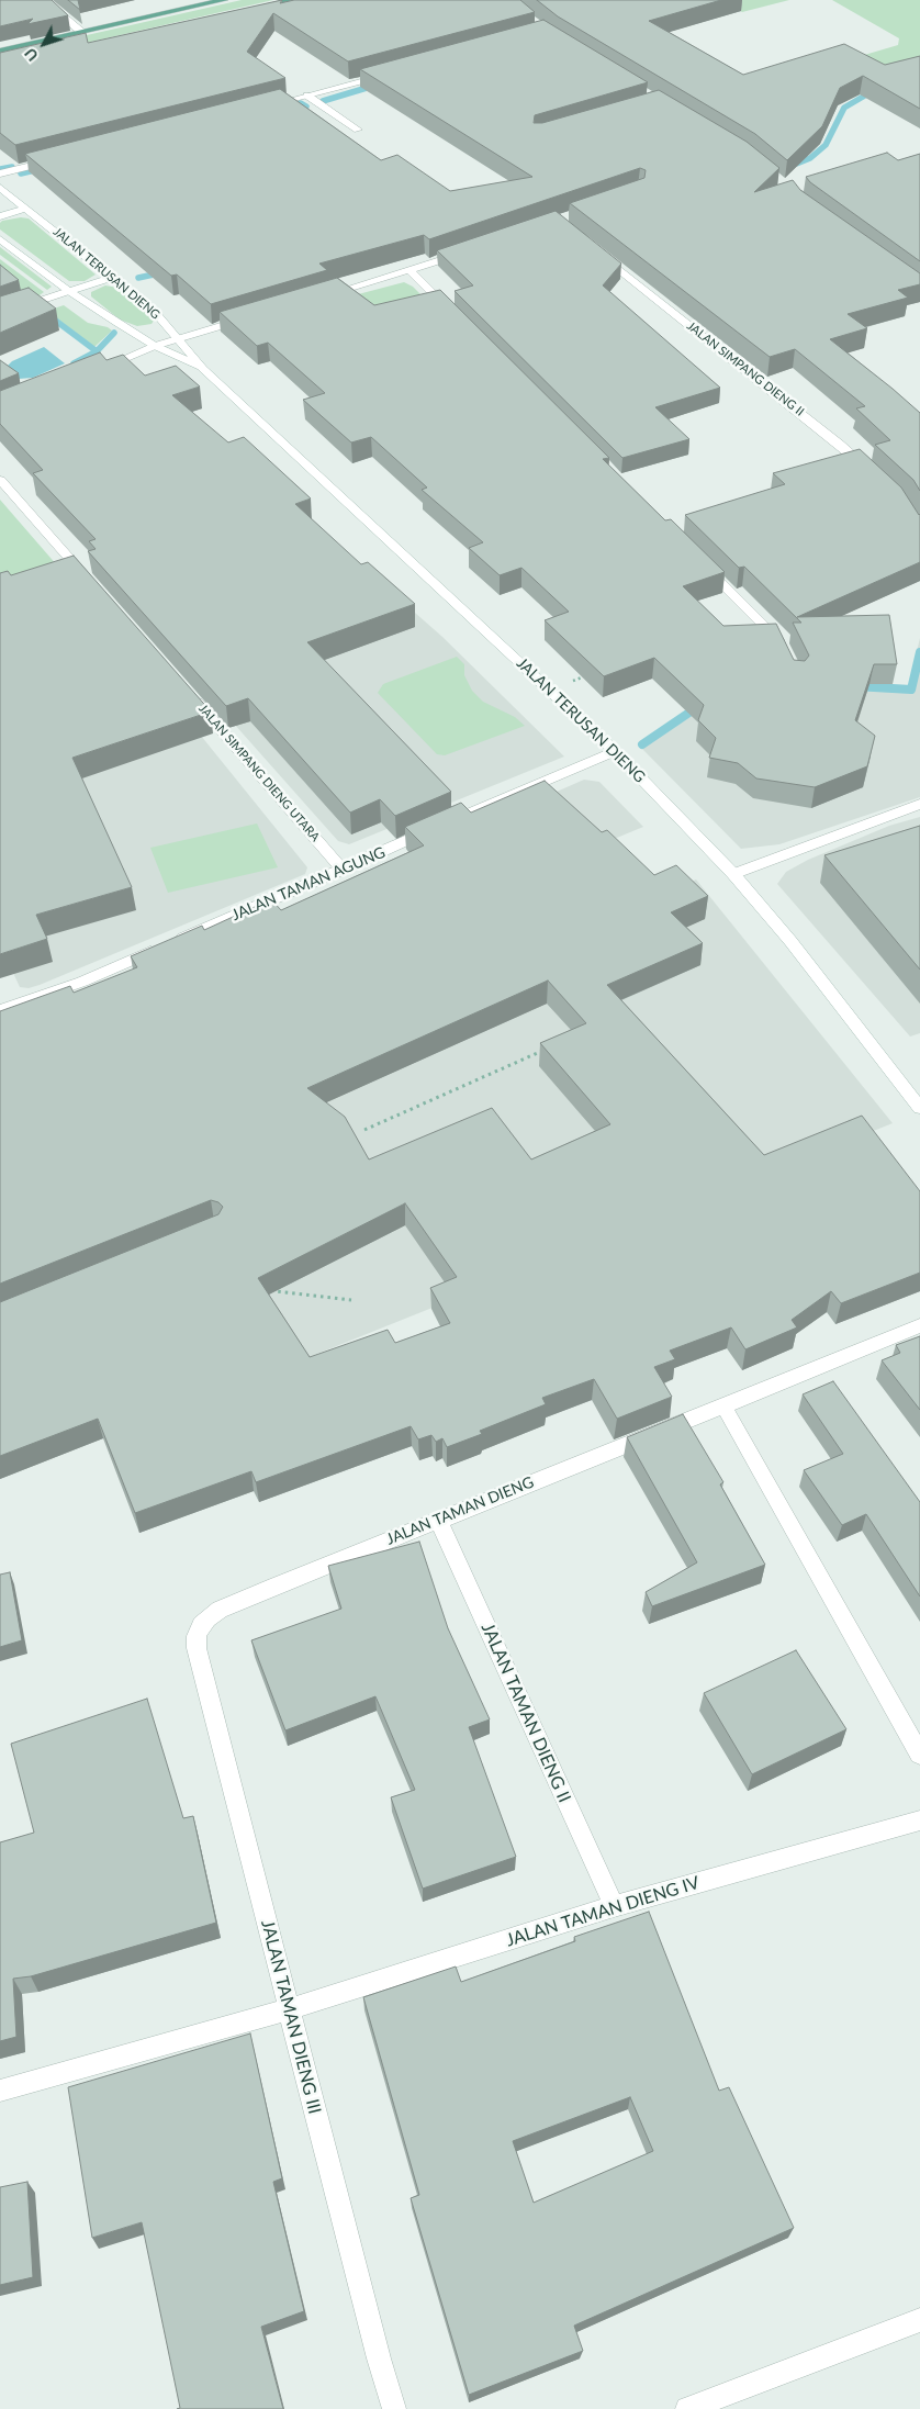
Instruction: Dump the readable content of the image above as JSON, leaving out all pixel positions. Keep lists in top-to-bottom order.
{
  "streets": {
    "street": [
      "JALAN TERUSAN DIENG",
      "JALAN SIMPANG DIENG II",
      "JALAN SIMPANG DIENG UTARA",
      "JALAN TAMAN AGUNG",
      "JALAN TAMAN DIENG",
      "JALAN TAMAN DIENG II",
      "JALAN TAMAN DIENG IV",
      "JALAN TAMAN DIENG III"
    ]
  },
  "crossings": [
    ["JALAN TERUSAN DIENG", "JALAN TAMAN AGUNG"],
    ["JALAN SIMPANG DIENG UTARA", "JALAN TAMAN AGUNG"],
    ["JALAN TAMAN DIENG", "JALAN TAMAN DIENG II"],
    ["JALAN TAMAN DIENG", "JALAN TAMAN DIENG III"],
    ["JALAN TAMAN DIENG II", "JALAN TAMAN DIENG IV"],
    ["JALAN TAMAN DIENG IV", "JALAN TAMAN DIENG III"]
  ],
  "north": "bottom left"
}
